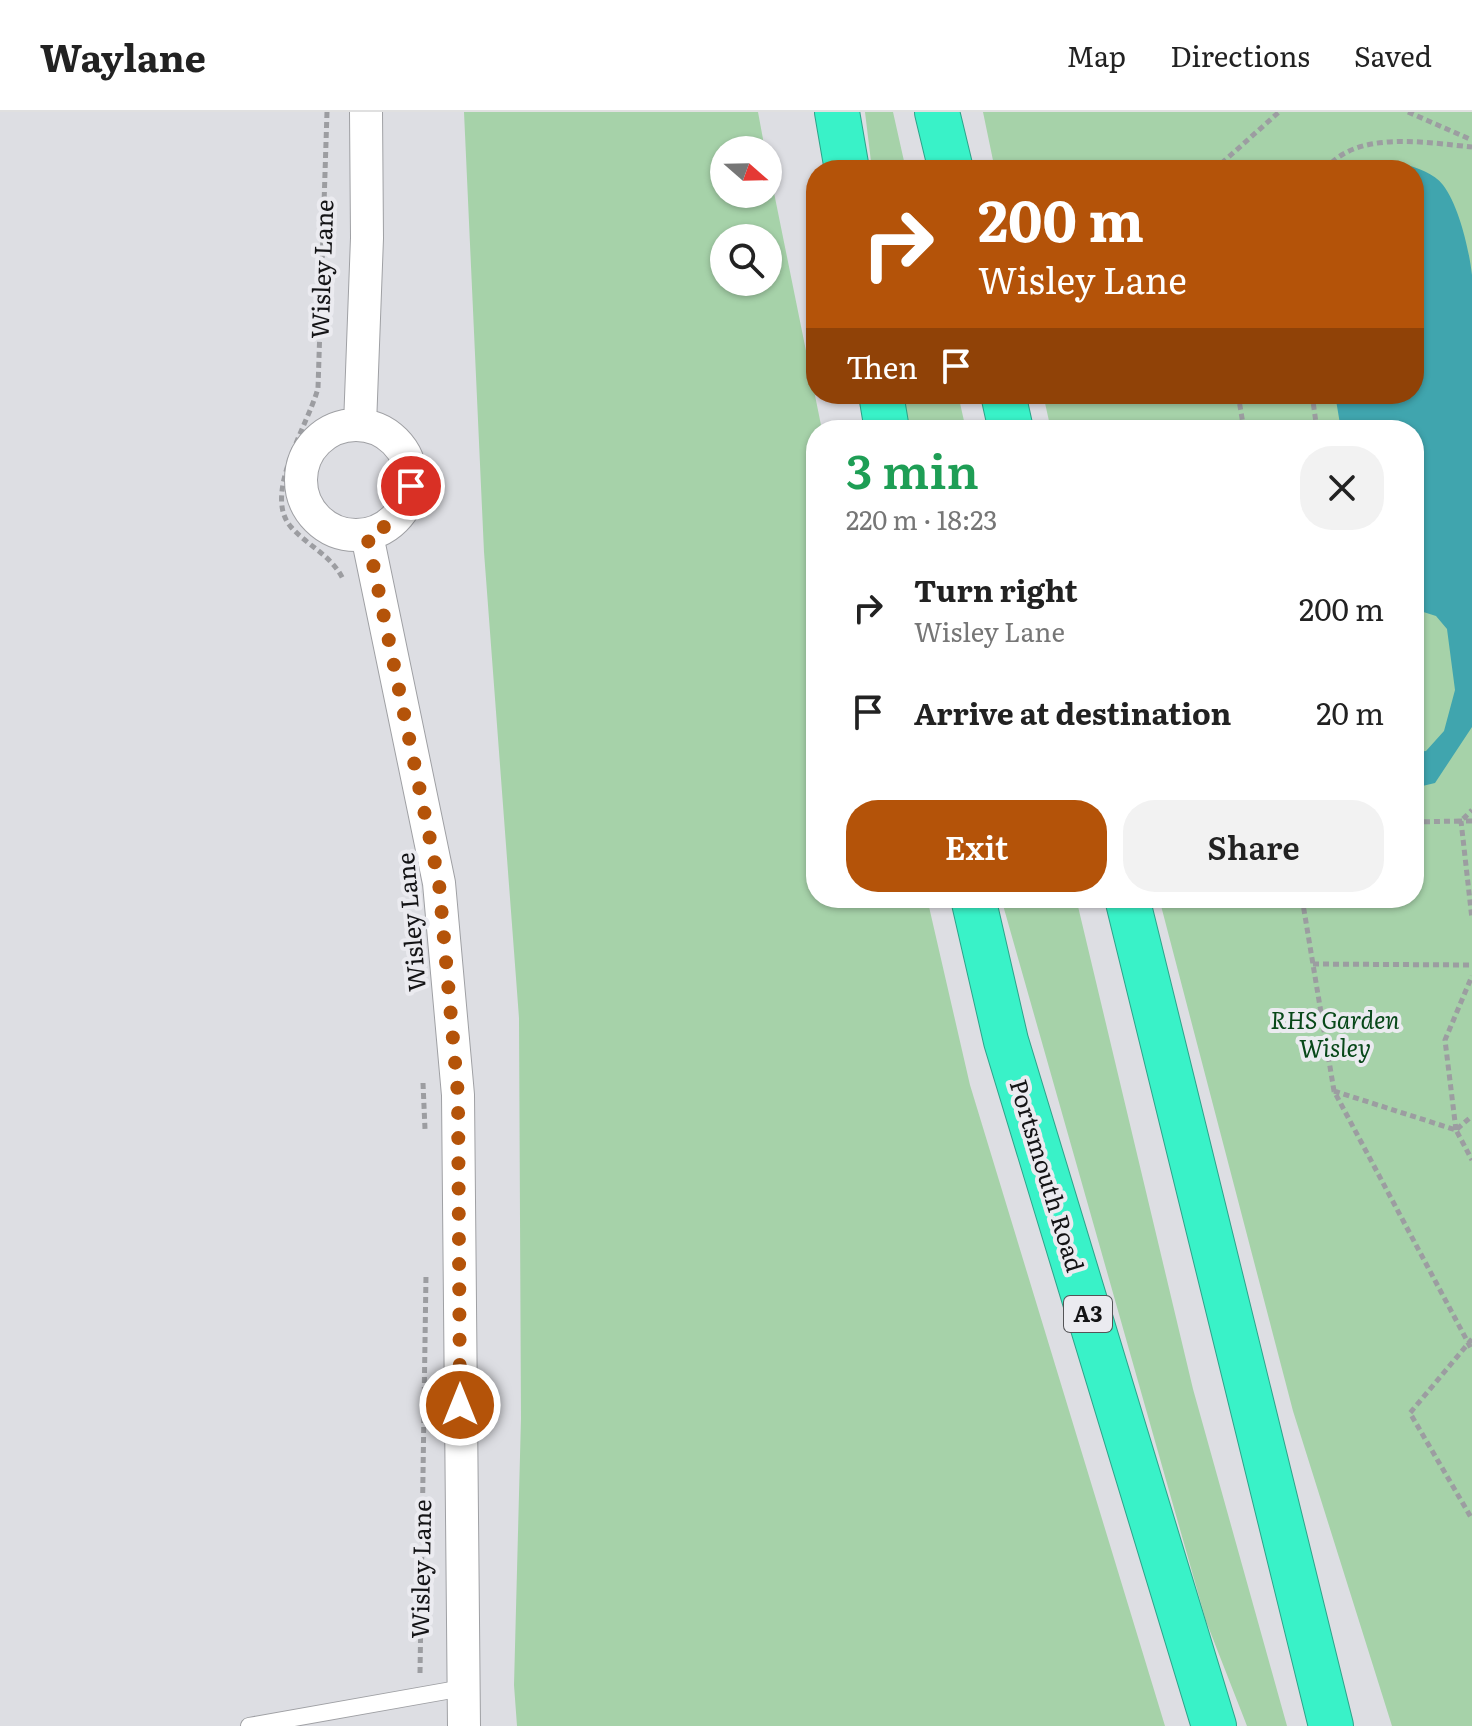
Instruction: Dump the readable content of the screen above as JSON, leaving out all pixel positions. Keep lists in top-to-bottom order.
{
  "streets": {
    "highway": ["Portsmouth Road", "A3"],
    "street": ["Wisley Lane"]
  },
  "parks": ["RHS Garden Wisley"],
  "north": "right",
  "page": {
    "header": "Waylane",
    "nav": ["Map", "Directions", "Saved"],
    "turn": ["200 m", "Wisley Lane"],
    "then": "Then",
    "heading": ["3 min", "220 m · 18:23"],
    "list": [
      {
        "name": "Turn right",
        "note": "Wisley Lane",
        "value": "200 m"
      },
      {
        "name": "Arrive at destination",
        "value": "20 m"
      }
    ],
    "buttons": ["Exit", "Share"]
  }
}
